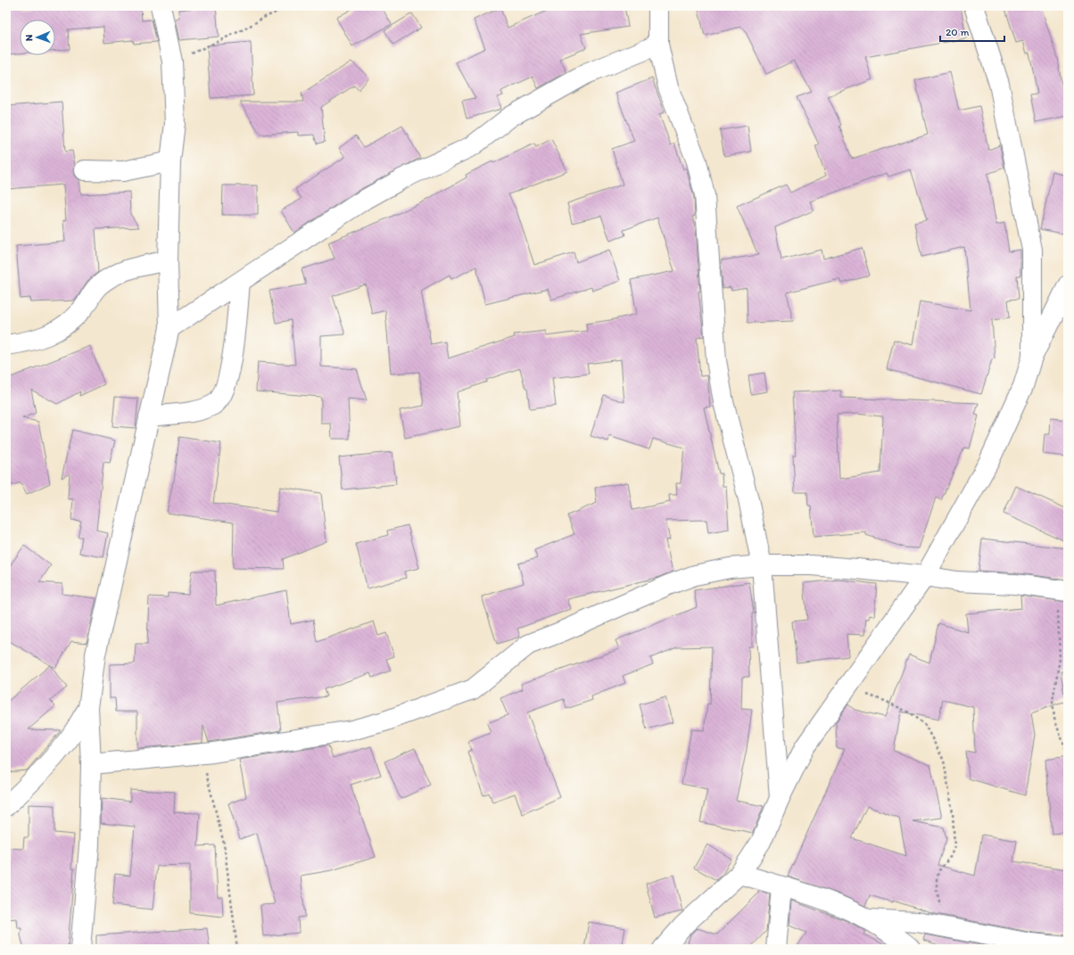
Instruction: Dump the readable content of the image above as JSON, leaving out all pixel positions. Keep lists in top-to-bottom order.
{
  "scale_bar": "20 m",
  "north": "left"
}
